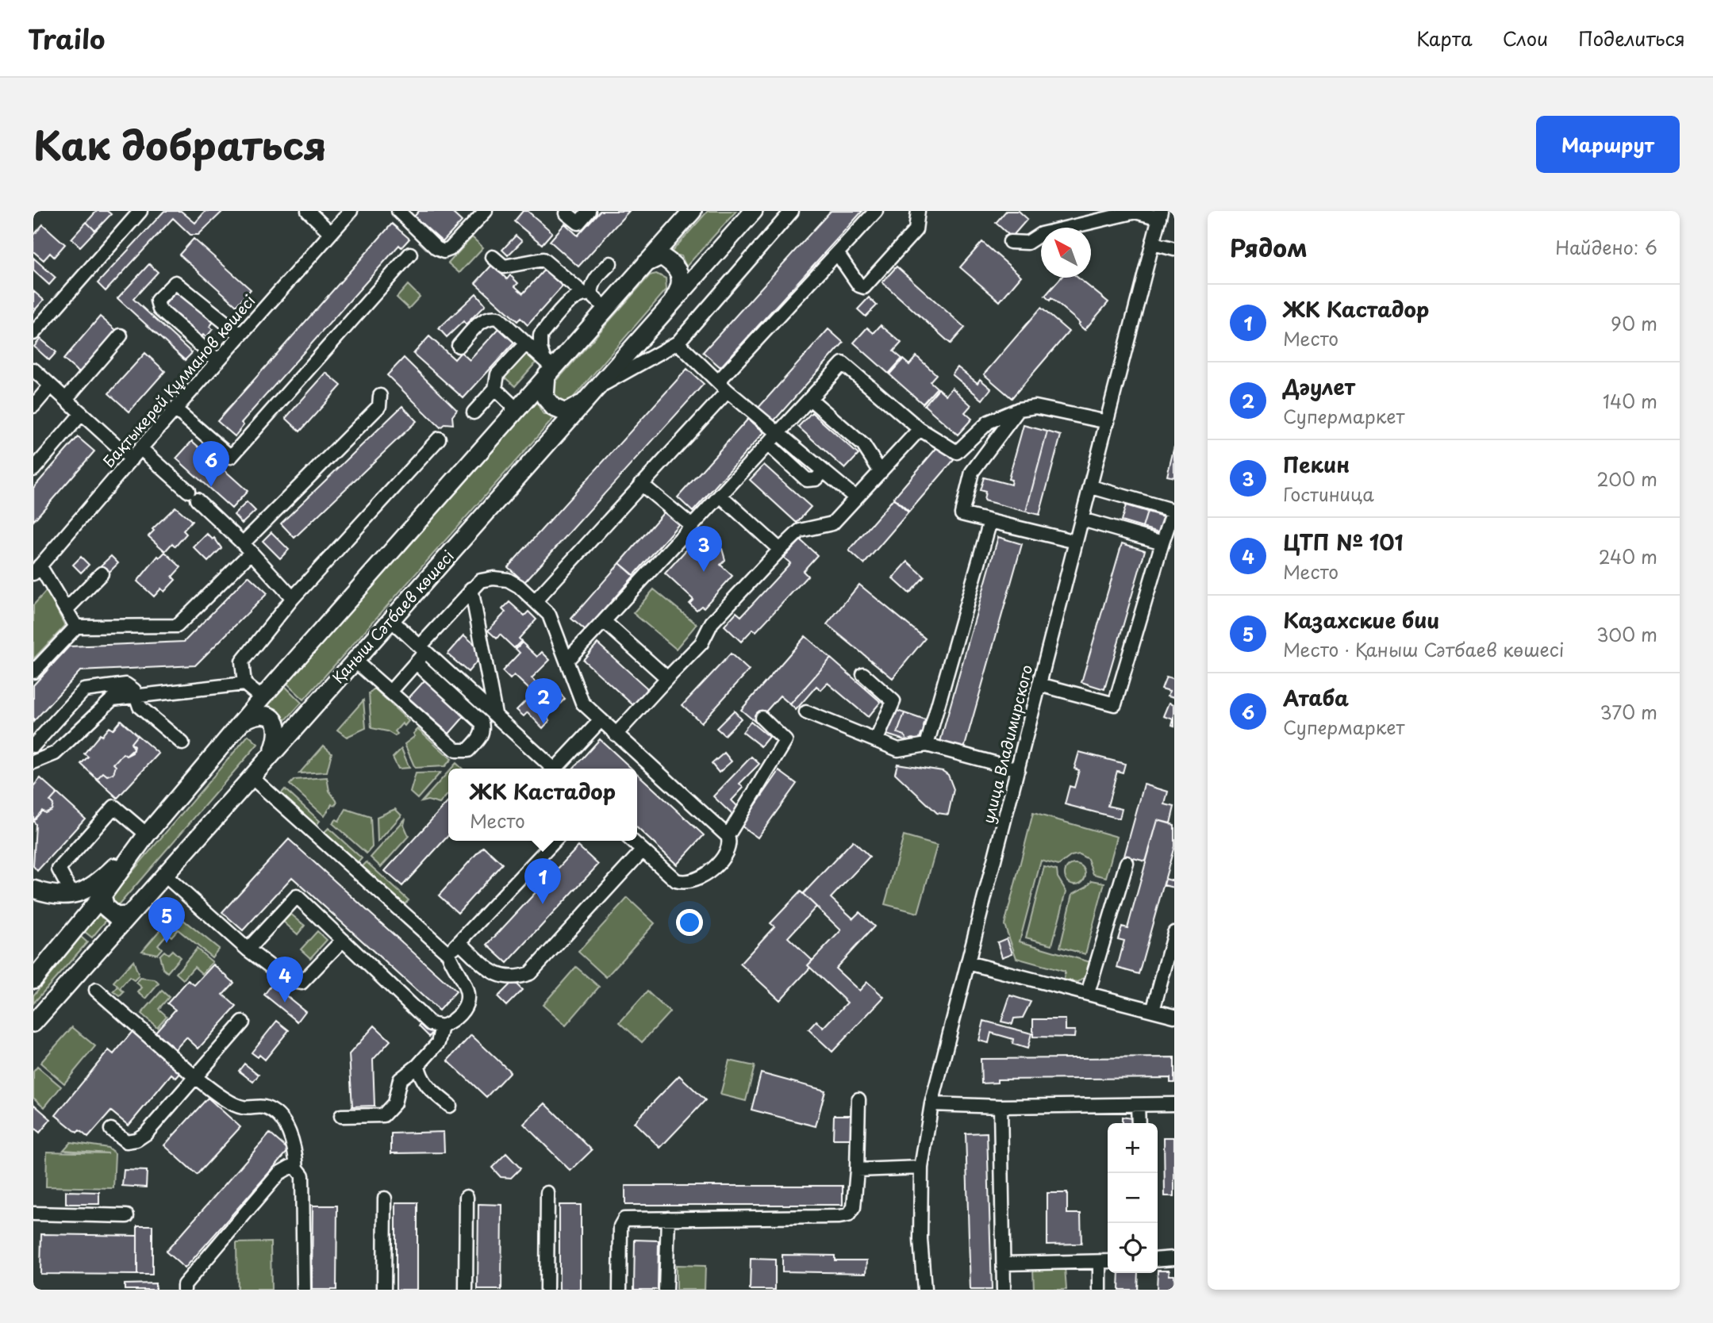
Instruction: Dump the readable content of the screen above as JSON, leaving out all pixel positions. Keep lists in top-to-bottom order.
{
  "streets": {
    "main road": ["Қаныш Сәтбаев көшесі"],
    "street": ["Бақтыкерей Құлманов көшесі", "улица Владимирского"]
  },
  "north": "top left",
  "page": {
    "header": "Trailo",
    "nav": ["Карта", "Слои", "Поделиться"],
    "title": "Как добраться",
    "buttons": "Маршрут",
    "heading": ["Рядом", "Найдено: 6"],
    "list": [
      {
        "mark": "1",
        "name": "ЖК Кастадор",
        "note": "Место",
        "value": "90 m"
      },
      {
        "mark": "2",
        "name": "Дәулет",
        "note": "Супермаркет",
        "value": "140 m"
      },
      {
        "mark": "3",
        "name": "Пекин",
        "note": "Гостиница",
        "value": "200 m"
      },
      {
        "mark": "4",
        "name": "ЦТП № 101",
        "note": "Место",
        "value": "240 m"
      },
      {
        "mark": "5",
        "name": "Казахские бии",
        "note": "Место · Қаныш Сәтбаев көшесі",
        "value": "300 m"
      },
      {
        "mark": "6",
        "name": "Атаба",
        "note": "Супермаркет",
        "value": "370 m"
      }
    ],
    "pins": [
      "6",
      "3",
      "2",
      "1",
      "5",
      "4"
    ],
    "popup": ["ЖК Кастадор", "Место"],
    "map_buttons": ["+", "−"]
  }
}
